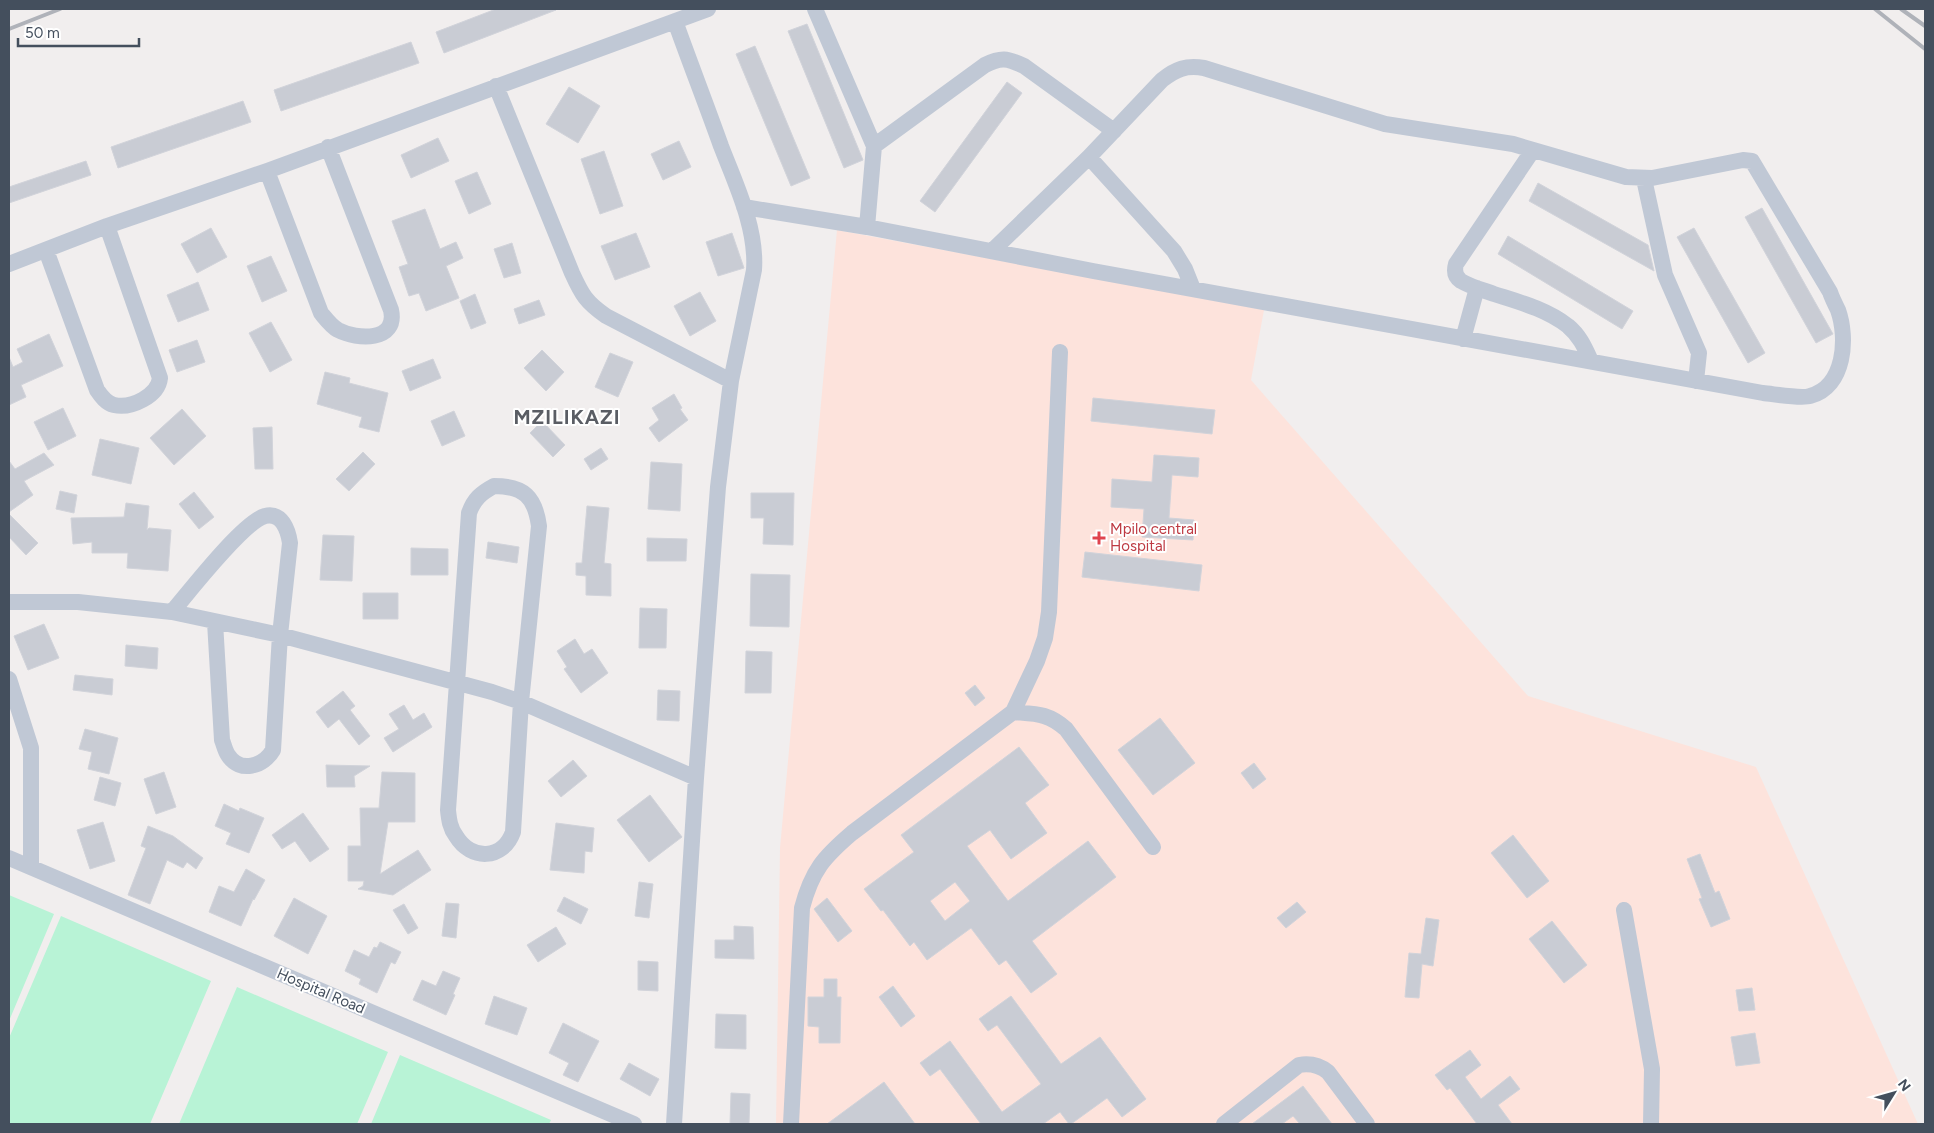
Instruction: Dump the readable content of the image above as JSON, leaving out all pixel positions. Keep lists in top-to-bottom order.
{
  "streets": {
    "street": ["Hospital Road"]
  },
  "districts": ["MZILIKAZI"],
  "places": {
    "health": ["Mpilo central Hospital"]
  },
  "scale_bar": "50 m",
  "north": "top right"
}
